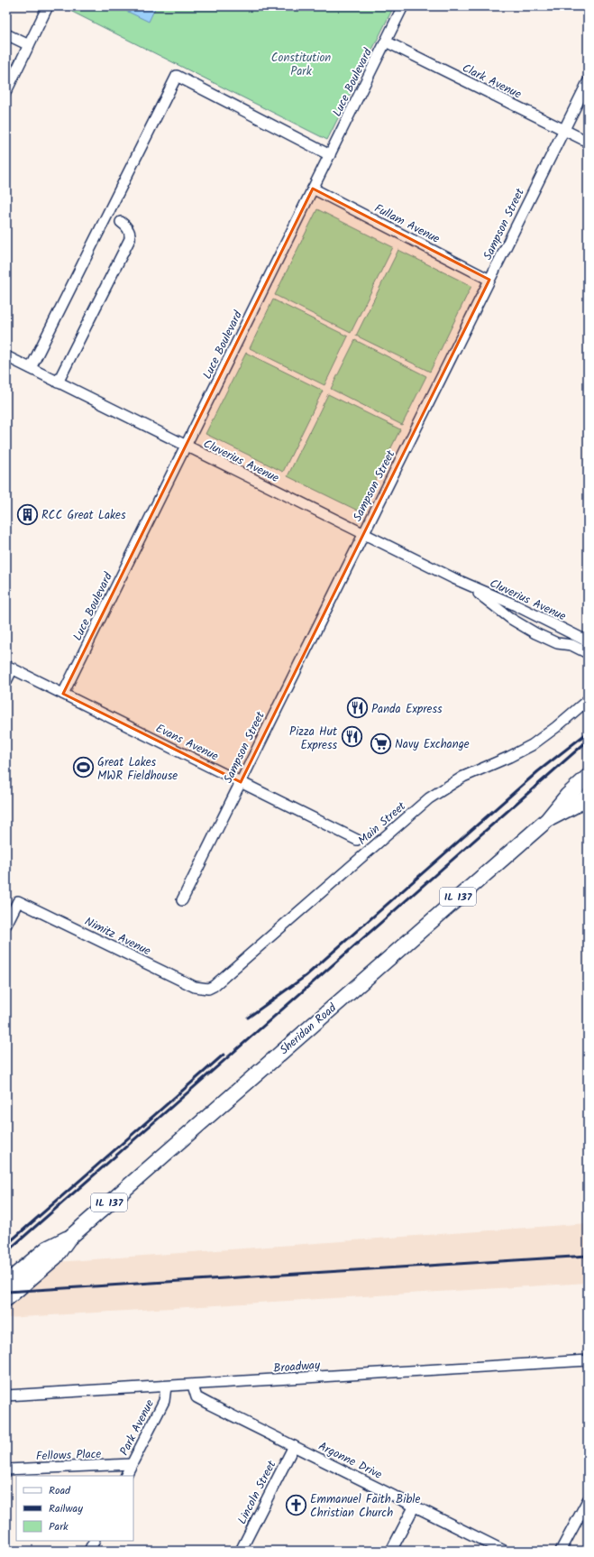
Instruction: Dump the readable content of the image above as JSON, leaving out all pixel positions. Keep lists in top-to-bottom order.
{
  "streets": {
    "highway": ["IL 137", "Sheridan Road"],
    "street": [
      "Clark Avenue",
      "Luce Boulevard",
      "Fullam Avenue",
      "Sampson Street",
      "Cluverius Avenue",
      "Evans Avenue",
      "Main Street",
      "Nimitz Avenue",
      "Broadway",
      "Park Avenue",
      "Fellows Place",
      "Argonne Drive",
      "Lincoln Street"
    ]
  },
  "crossings": [
    ["Clark Avenue", "Luce Boulevard"],
    ["Clark Avenue", "Sampson Street"],
    ["Luce Boulevard", "Fullam Avenue"],
    ["Luce Boulevard", "Cluverius Avenue"],
    ["Luce Boulevard", "Evans Avenue"],
    ["Fullam Avenue", "Sampson Street"],
    ["Sampson Street", "Cluverius Avenue"],
    ["Sampson Street", "Evans Avenue"],
    ["Main Street", "Nimitz Avenue"],
    ["Broadway", "Park Avenue"],
    ["Broadway", "Argonne Drive"],
    ["Park Avenue", "Fellows Place"],
    ["Argonne Drive", "Lincoln Street"]
  ],
  "parks": ["Constitution Park"],
  "places": {
    "building": ["RCC Great Lakes"],
    "restaurant": ["Panda Express", "Pizza Hut Express"],
    "supermarket": ["Navy Exchange"],
    "sports": ["Great Lakes MWR Fieldhouse"],
    "church": ["Emmanuel Faith Bible Christian Church"]
  },
  "legend": ["Road", "Railway", "Park"]
}
